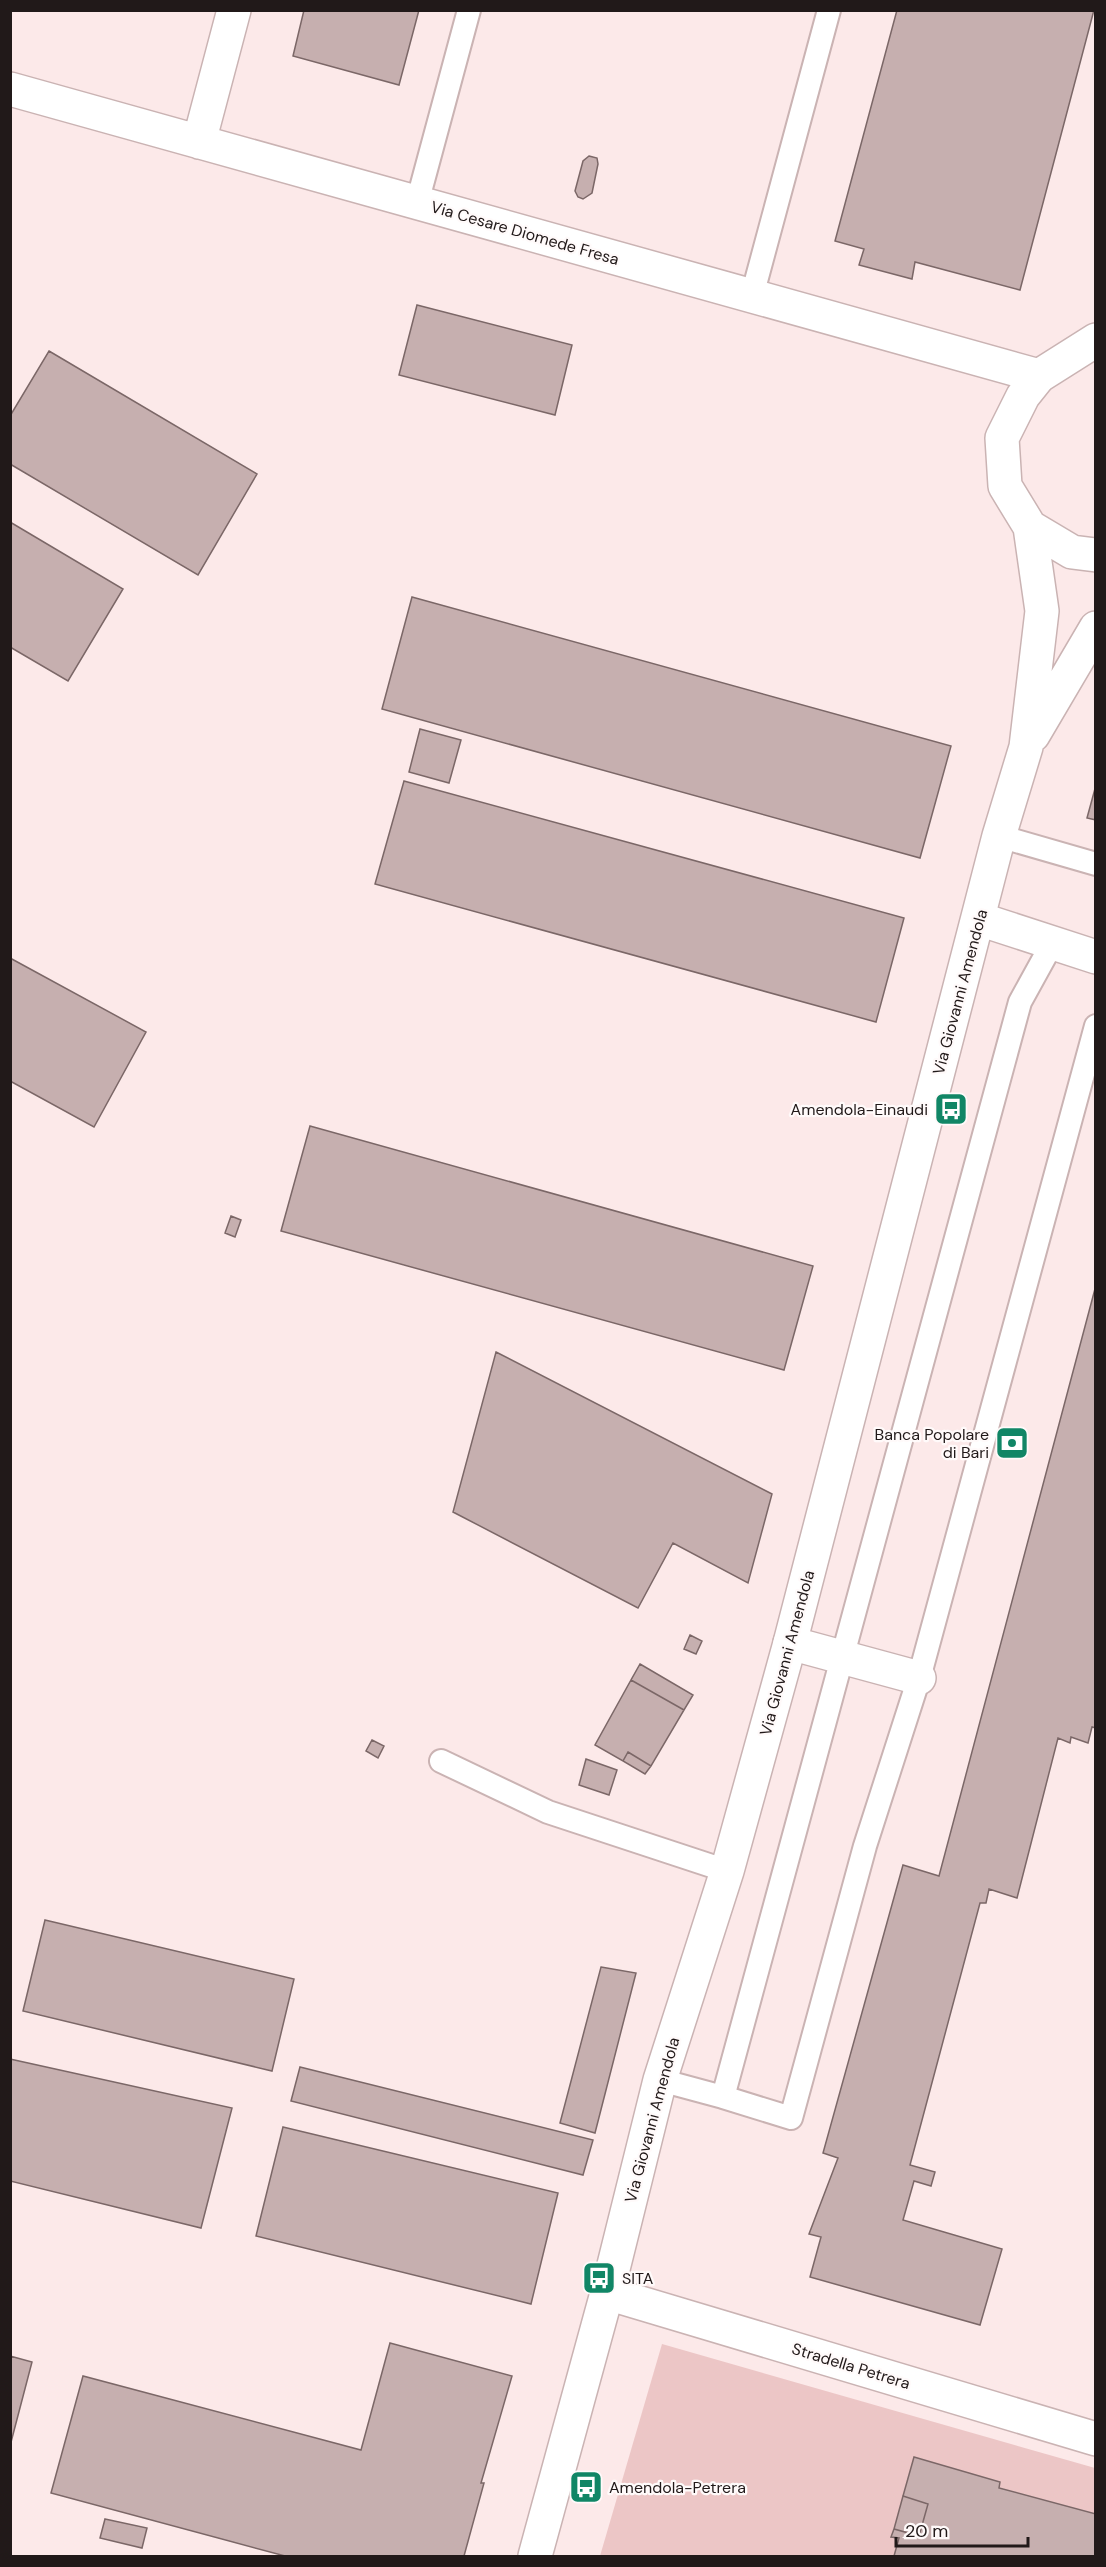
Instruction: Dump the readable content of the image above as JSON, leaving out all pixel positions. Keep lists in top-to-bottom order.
{
  "streets": {
    "main road": ["Via Cesare Diomede Fresa", "Via Giovanni Amendola", "Stradella Petrera"]
  },
  "crossings": [
    ["Via Cesare Diomede Fresa", "Via Giovanni Amendola"],
    ["Via Giovanni Amendola", "Stradella Petrera"]
  ],
  "places": {
    "bus stop": ["Amendola-Einaudi", "SITA", "Amendola-Petrera"],
    "bank": ["Banca Popolare di Bari"]
  },
  "scale_bar": "20 m"
}
